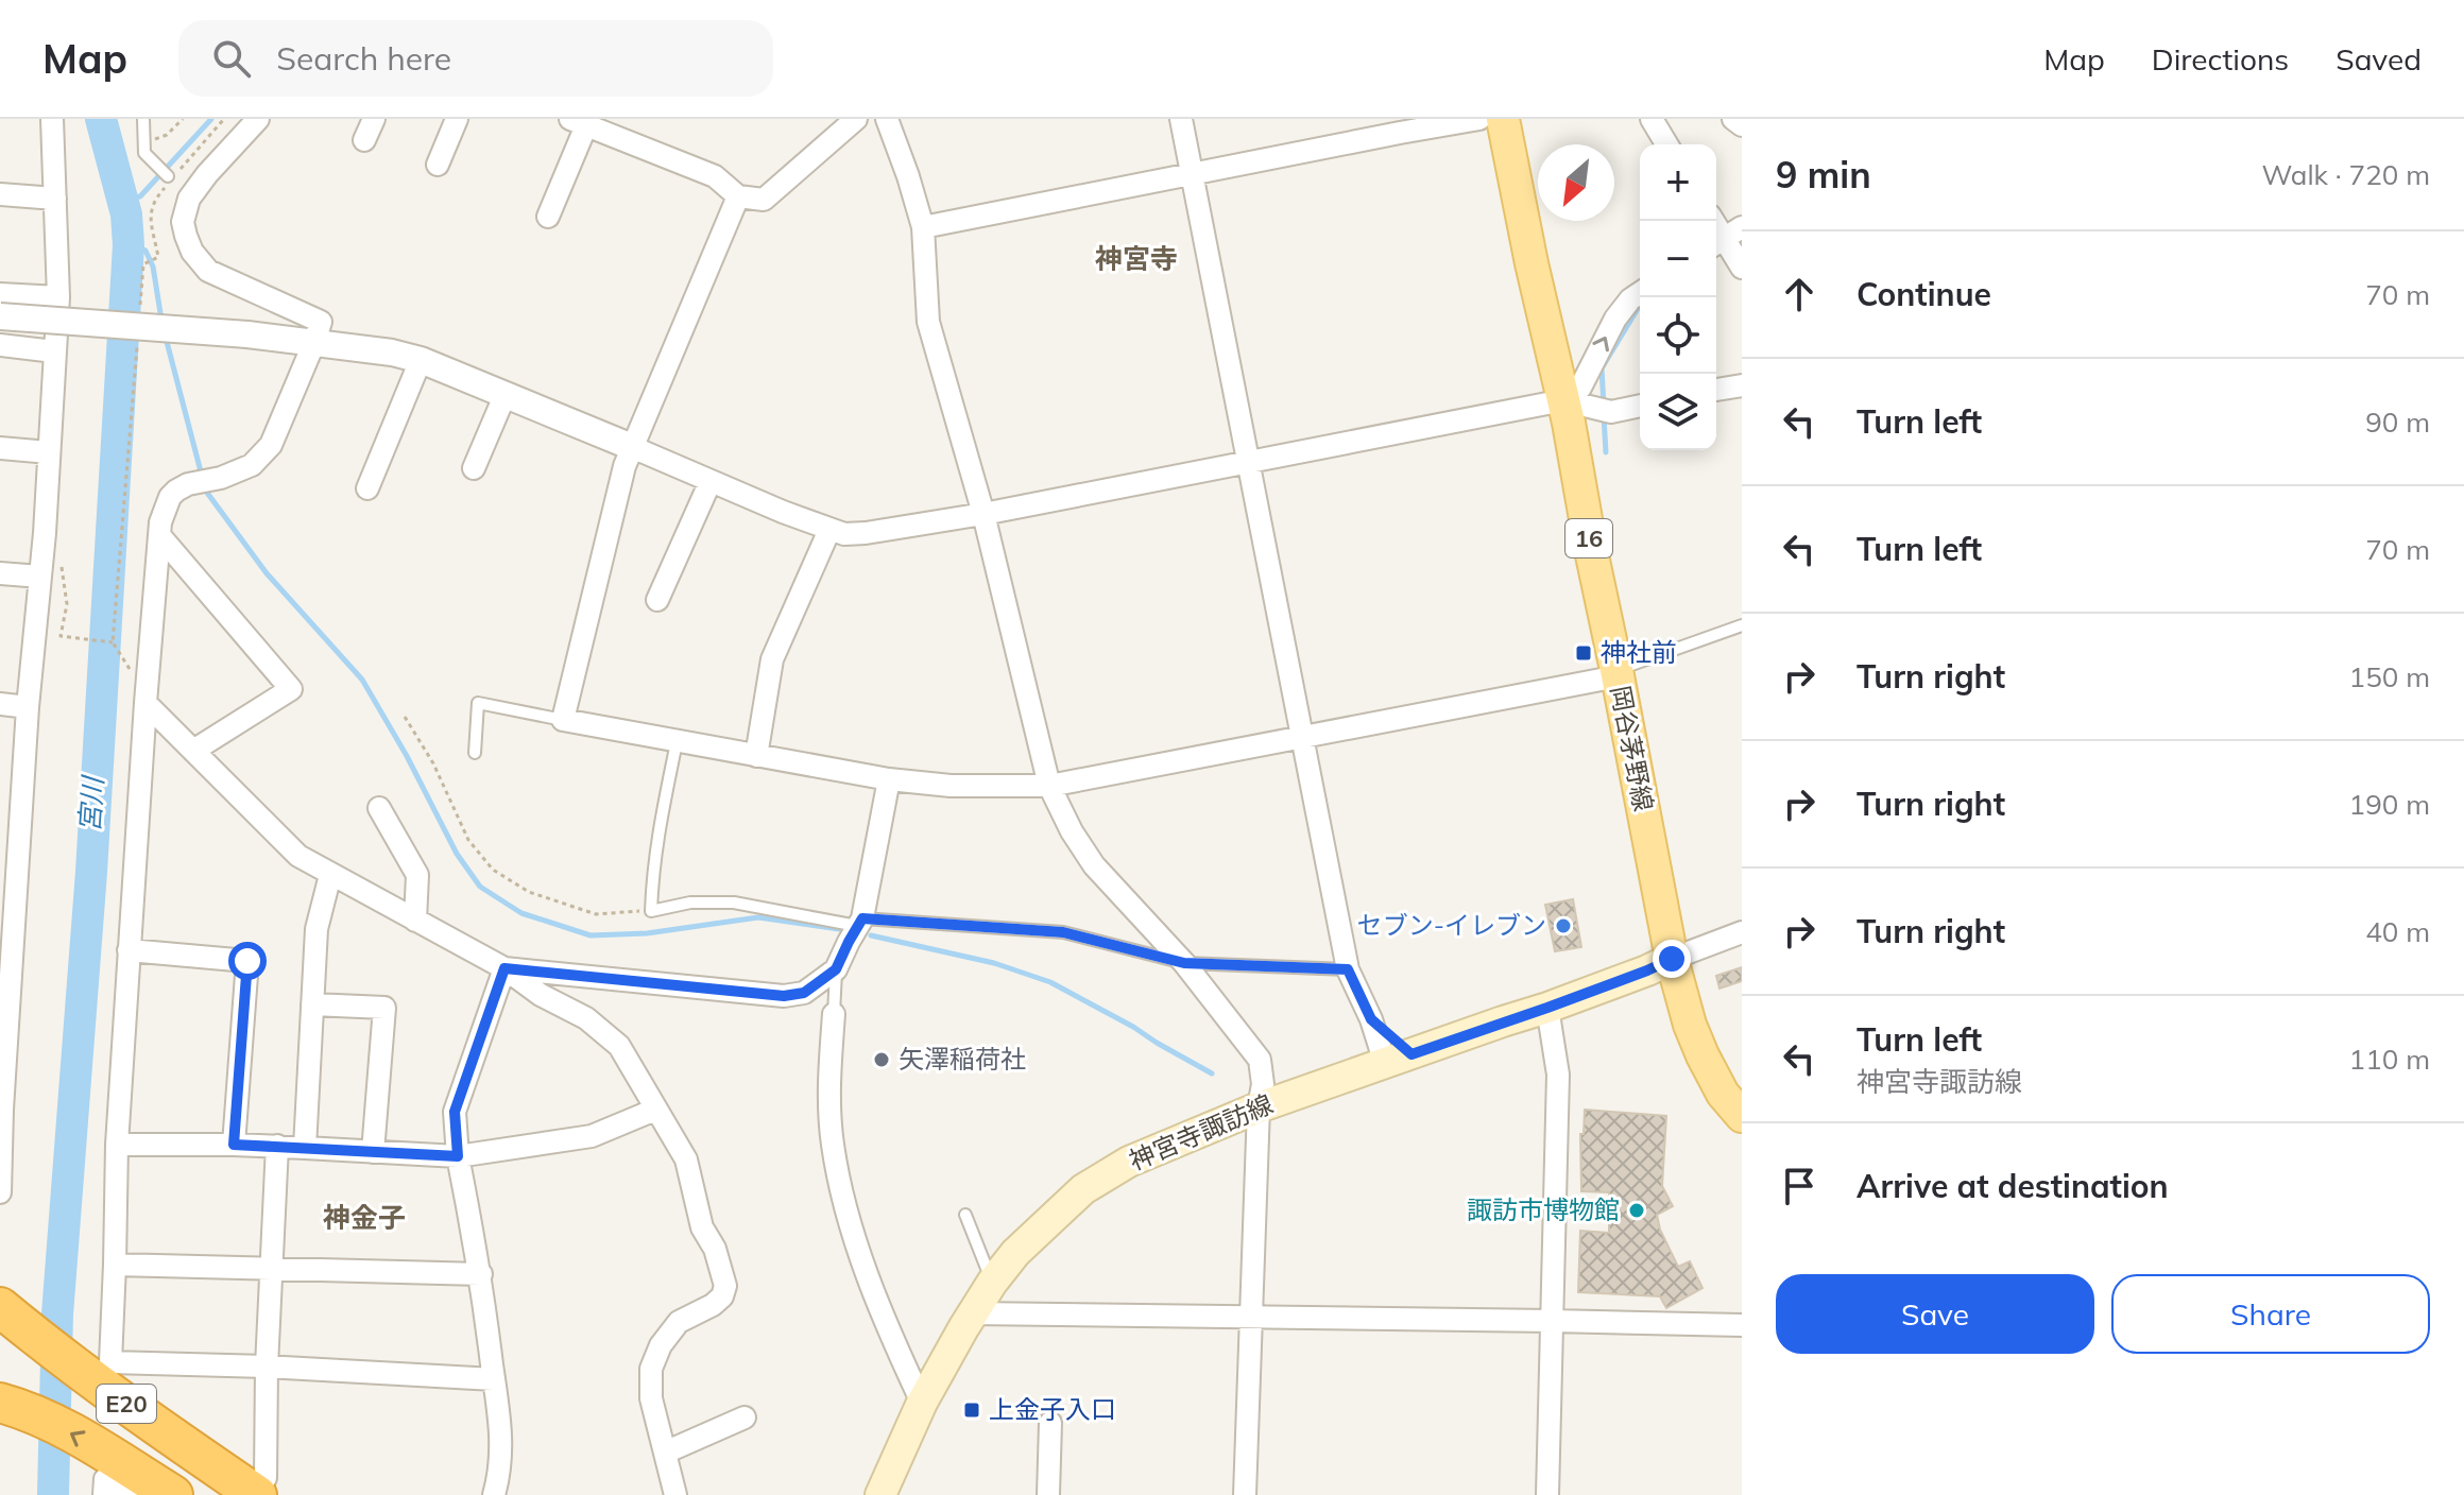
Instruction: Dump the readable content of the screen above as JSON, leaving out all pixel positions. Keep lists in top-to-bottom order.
{
  "streets": {
    "highway": ["E20"],
    "main road": ["16", "岡谷茅野線", "神宮寺諏訪線"]
  },
  "crossings": [
    ["岡谷茅野線", "神宮寺諏訪線"]
  ],
  "districts": ["神宮寺", "神金子"],
  "water": ["宮川"],
  "places": {
    "transit": ["神社前", "上金子入口"],
    "other": ["セブン-イレブン", "矢澤稲荷社", "諏訪市博物館"]
  },
  "north": "bottom left",
  "page": {
    "header": "Map",
    "search": "Search here",
    "nav": ["Map", "Directions", "Saved"],
    "heading": ["9 min", "Walk · 720 m"],
    "map_buttons": ["+", "−"],
    "list": [
      ["Continue", "70 m"],
      ["Turn left", "90 m"],
      ["Turn left", "70 m"],
      ["Turn right", "150 m"],
      ["Turn right", "190 m"],
      ["Turn right", "40 m"],
      ["Turn left", "神宮寺諏訪線", "110 m"],
      "Arrive at destination"
    ],
    "buttons": ["Save", "Share"]
  }
}
